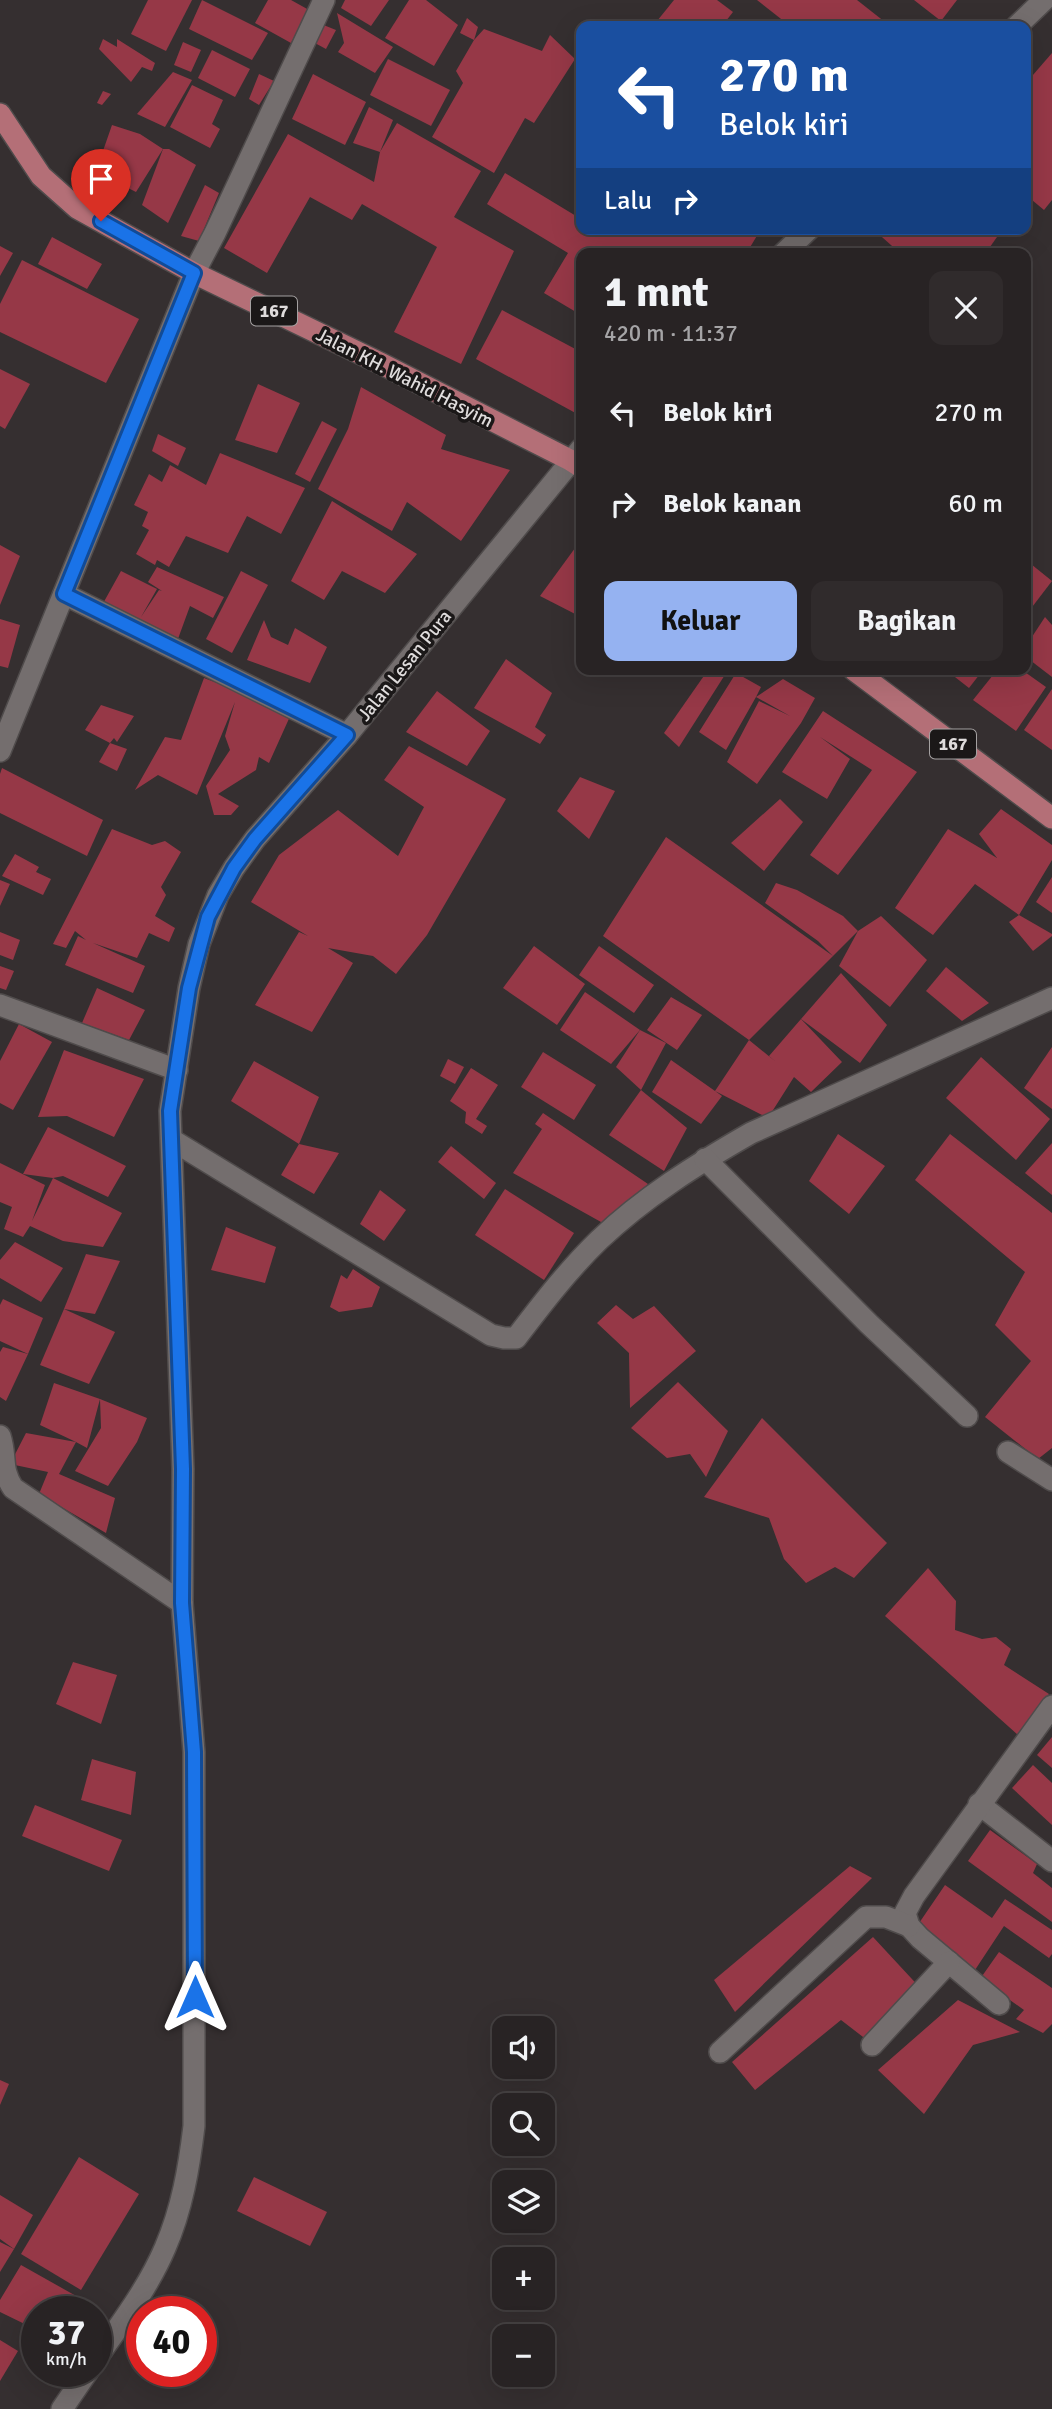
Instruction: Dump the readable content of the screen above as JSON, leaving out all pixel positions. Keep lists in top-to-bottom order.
{
  "streets": {
    "main road": ["167", "Jalan KH. Wahid Hasyim"],
    "street": ["Jalan Lesan Pura"]
  },
  "page": {
    "turn": ["270 m", "Belok kiri"],
    "then": "Lalu",
    "heading": ["1 mnt", "420 m · 11:37"],
    "list": [
      {
        "name": "Belok kiri",
        "value": "270 m"
      },
      {
        "name": "Belok kanan",
        "value": "60 m"
      }
    ],
    "buttons": ["Keluar", "Bagikan"],
    "map_buttons": ["+", "−"],
    "speed": "37 km/h",
    "limit": "40"
  }
}
